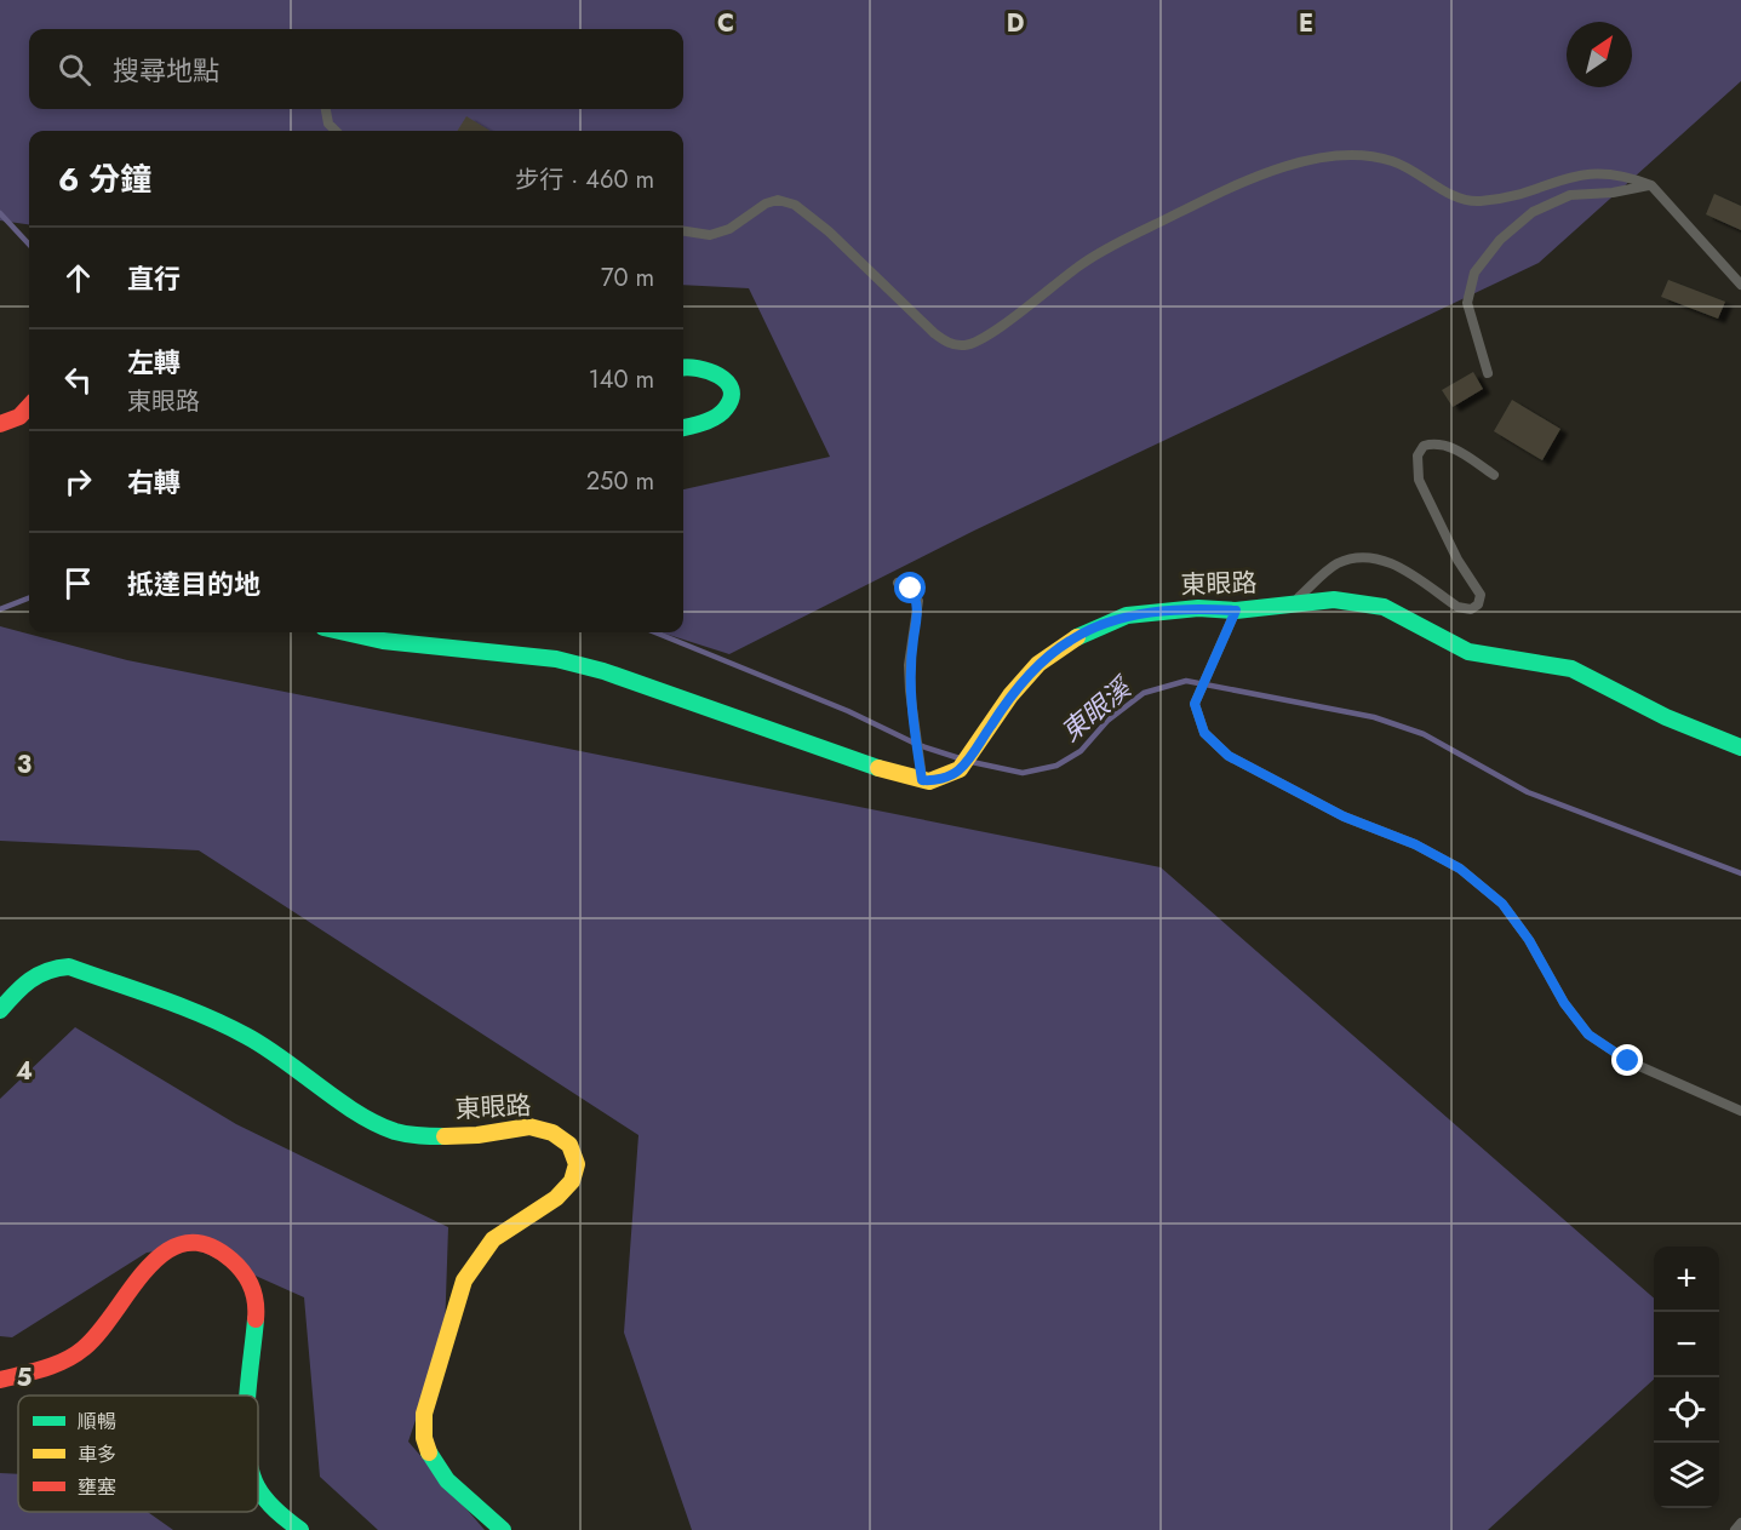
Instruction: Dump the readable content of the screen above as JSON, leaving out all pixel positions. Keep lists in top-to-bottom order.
{
  "streets": {
    "street": ["東眼路"]
  },
  "water": ["東眼溪"],
  "legend": ["順暢", "車多", "壅塞"],
  "north": "top right",
  "page": {
    "search": "搜尋地點",
    "heading": ["6 分鐘", "步行 · 460 m"],
    "list": [
      ["直行", "70 m"],
      ["左轉", "東眼路", "140 m"],
      ["右轉", "250 m"],
      "抵達目的地"
    ],
    "map_buttons": ["+", "−"]
  },
  "grid": {
    "columns": ["C", "D", "E"],
    "rows": ["3", "4", "5"]
  }
}
